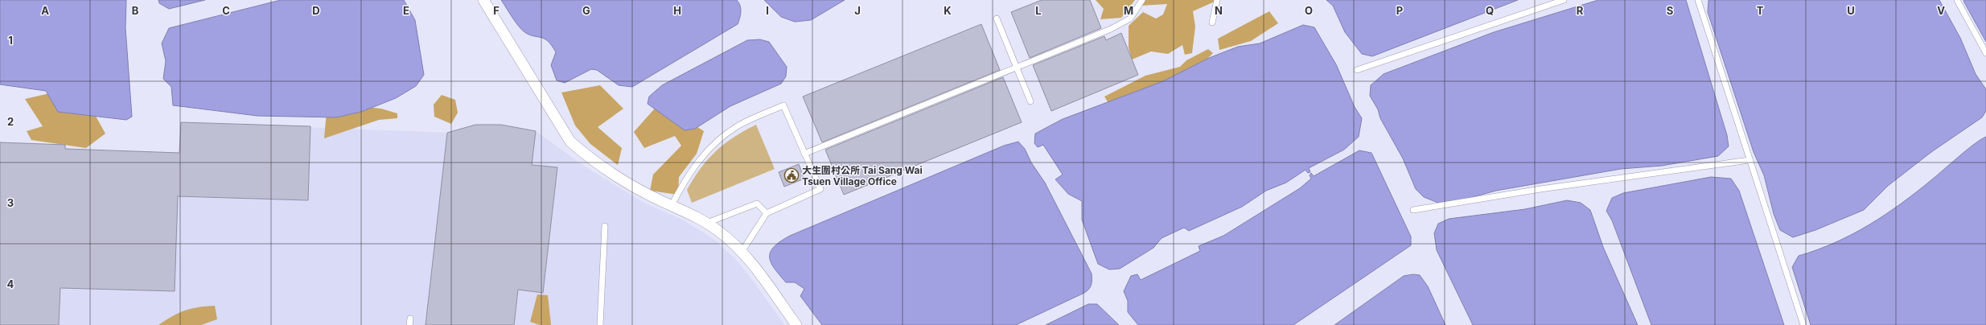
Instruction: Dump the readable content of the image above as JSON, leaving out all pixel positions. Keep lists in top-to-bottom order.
{
  "places": {
    "public building": ["大生圍村公所 Tai Sang Wai Tsuen Village Office"]
  },
  "grid": {
    "columns": [
      "A",
      "B",
      "C",
      "D",
      "E",
      "F",
      "G",
      "H",
      "I",
      "J",
      "K",
      "L",
      "M",
      "N",
      "O",
      "P",
      "Q",
      "R",
      "S",
      "T",
      "U",
      "V"
    ],
    "rows": [
      "1",
      "2",
      "3",
      "4"
    ]
  }
}
